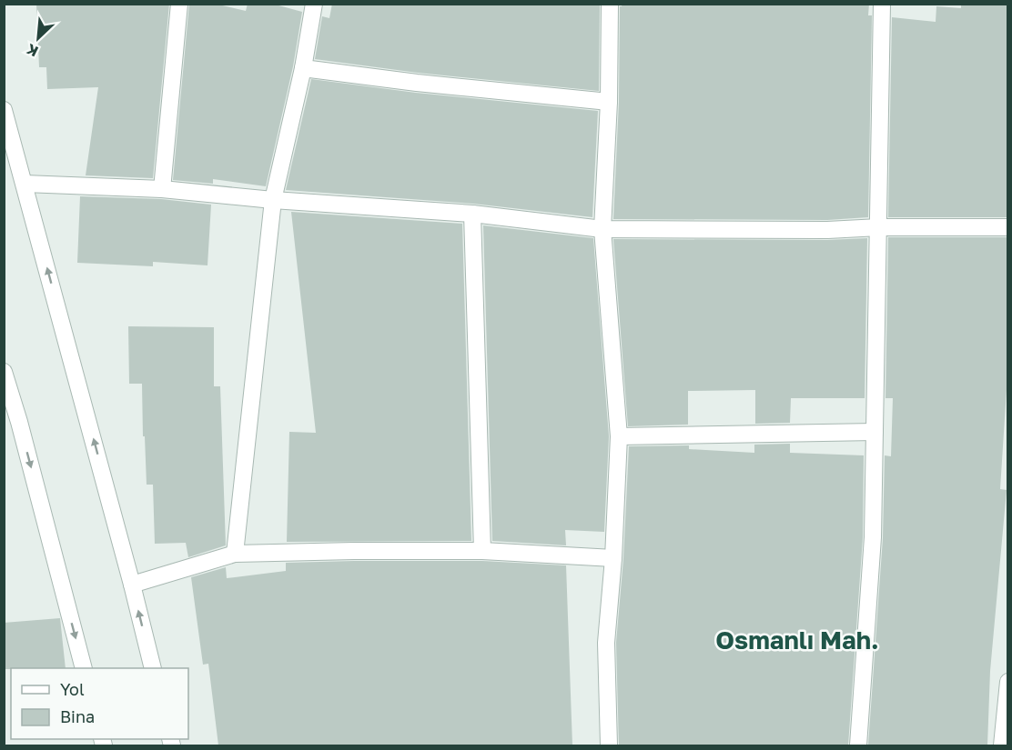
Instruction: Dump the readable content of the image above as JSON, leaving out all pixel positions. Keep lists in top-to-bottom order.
{
  "districts": ["Osmanlı Mah."],
  "legend": ["Yol", "Bina"],
  "north": "bottom left"
}
